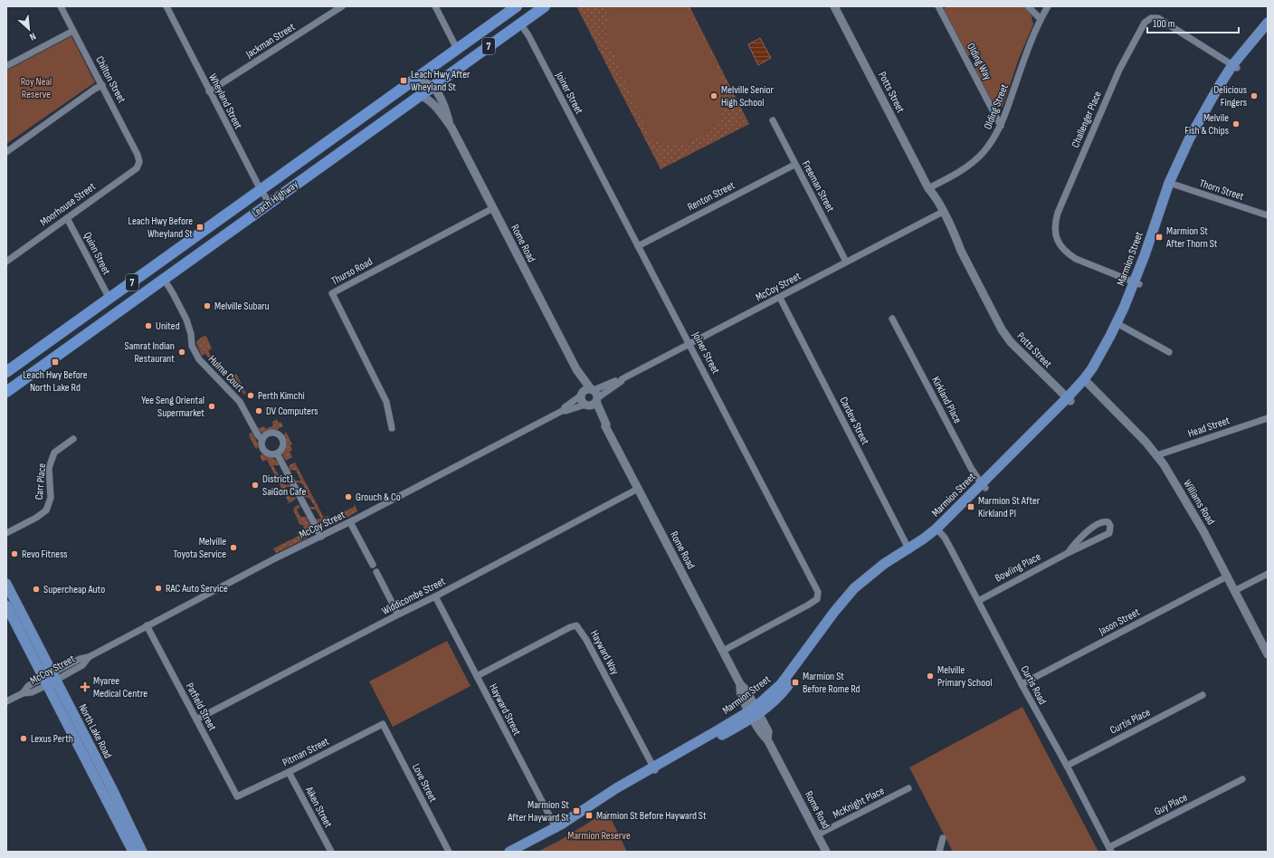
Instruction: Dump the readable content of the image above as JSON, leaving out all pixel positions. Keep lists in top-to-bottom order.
{
  "streets": {
    "highway": ["7", "Leach Highway"],
    "main road": ["Marmion Street", "North Lake Road"],
    "street": [
      "Jackman Street",
      "Olding Way",
      "Chilton Street",
      "Potts Street",
      "Joiner Street",
      "Wheyland Street",
      "Olding Street",
      "Challenger Place",
      "Freeman Street",
      "Thorn Street",
      "Renton Street",
      "Moorhouse Street",
      "Rome Road",
      "Quinn Street",
      "Thurso Road",
      "McCoy Street",
      "Hulme Court",
      "Kirkland Place",
      "Cardew Street",
      "Head Street",
      "Carr Place",
      "Williams Road",
      "Bowling Place",
      "Widdicombe Street",
      "Jason Street",
      "Hayward Way",
      "Curtis Road",
      "Patfield Street",
      "Hayward Street",
      "Curtis Place",
      "Pitman Street",
      "Love Street",
      "McKnight Place",
      "Guy Place",
      "Aiken Street"
    ]
  },
  "crossings": [
    ["Jackman Street", "Wheyland Street"],
    ["Olding Way", "Olding Street"],
    ["Chilton Street", "Moorhouse Street"],
    ["Potts Street", "Olding Street"],
    ["Potts Street", "Marmion Street"],
    ["Potts Street", "McCoy Street"],
    ["Joiner Street", "Renton Street"],
    ["Joiner Street", "Leach Highway"],
    ["Joiner Street", "Rome Road"],
    ["Joiner Street", "McCoy Street"],
    ["Wheyland Street", "Leach Highway"],
    ["Challenger Place", "Marmion Street"],
    ["Freeman Street", "Renton Street"],
    ["Freeman Street", "McCoy Street"],
    ["Thorn Street", "Marmion Street"],
    ["Leach Highway", "Rome Road"],
    ["Leach Highway", "Quinn Street"],
    ["Leach Highway", "Hulme Court"],
    ["Moorhouse Street", "Quinn Street"],
    ["Rome Road", "Marmion Street"],
    ["Rome Road", "Thurso Road"],
    ["Rome Road", "McCoy Street"],
    ["Rome Road", "Widdicombe Street"],
    ["Rome Road", "McKnight Place"],
    ["Marmion Street", "Kirkland Place"],
    ["Marmion Street", "Cardew Street"],
    ["Marmion Street", "Williams Road"],
    ["Marmion Street", "Hayward Way"],
    ["Marmion Street", "Curtis Road"],
    ["Marmion Street", "Hayward Street"],
    ["McCoy Street", "Cardew Street"],
    ["McCoy Street", "Patfield Street"],
    ["McCoy Street", "North Lake Road"],
    ["Head Street", "Williams Road"],
    ["Williams Road", "Jason Street"],
    ["Bowling Place", "Curtis Road"],
    ["Widdicombe Street", "Patfield Street"],
    ["Widdicombe Street", "Hayward Street"],
    ["Jason Street", "Curtis Road"],
    ["Hayward Way", "Hayward Street"],
    ["Curtis Road", "Curtis Place"],
    ["Curtis Road", "Guy Place"],
    ["Patfield Street", "Pitman Street"],
    ["Pitman Street", "Love Street"],
    ["Pitman Street", "Aiken Street"]
  ],
  "parks": ["Roy Neal Reserve", "Marmion Reserve"],
  "places": {
    "transit": [
      "Leach Hwy After Wheyland St",
      "Leach Hwy Before Wheyland St",
      "Marmion St After Thorn St",
      "Leach Hwy Before North Lake Rd",
      "Marmion St After Kirkland Pl",
      "Marmion St Before Rome Rd",
      "Marmion St After Hayward St",
      "Marmion St Before Hayward St"
    ],
    "other": [
      "Melville Senior High School",
      "Delicious Fingers",
      "Melvile Fish & Chips",
      "Melville Subaru",
      "United",
      "Samrat Indian Restaurant",
      "Perth Kimchi",
      "Yee Seng Oriental Supermarket",
      "DV Computers",
      "District1 SaiGon Cafe",
      "Grouch & Co",
      "Melville Toyota Service",
      "Revo Fitness",
      "RAC Auto Service",
      "Supercheap Auto",
      "Melville Primary School",
      "Lexus Perth"
    ],
    "health": ["Myaree Medical Centre"]
  },
  "scale_bar": "100 m",
  "north": "bottom right"
}
